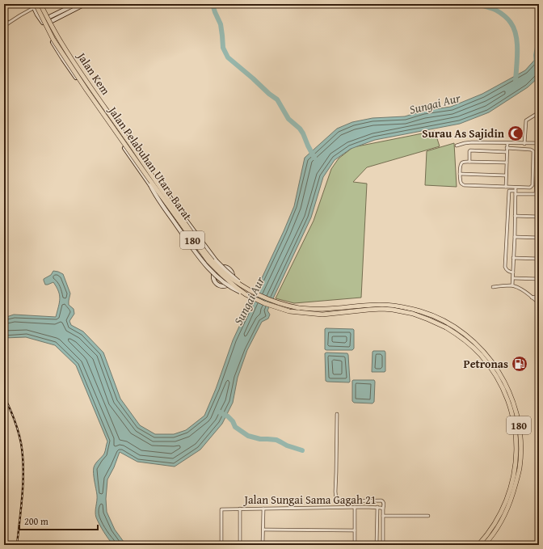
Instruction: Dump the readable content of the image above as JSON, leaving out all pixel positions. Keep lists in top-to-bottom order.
{
  "streets": {
    "main road": ["Jalan Pelabuhan Utara-Barat", "180"],
    "street": ["Jalan Kem", "Jalan Sungai Sama Gagah 21"]
  },
  "crossings": [
    ["Jalan Kem", "Jalan Pelabuhan Utara-Barat"]
  ],
  "water": ["Sungai Aur"],
  "places": {
    "mosque": ["Surau As Sajidin"],
    "fuel station": ["Petronas"]
  },
  "scale_bar": "200 m"
}
